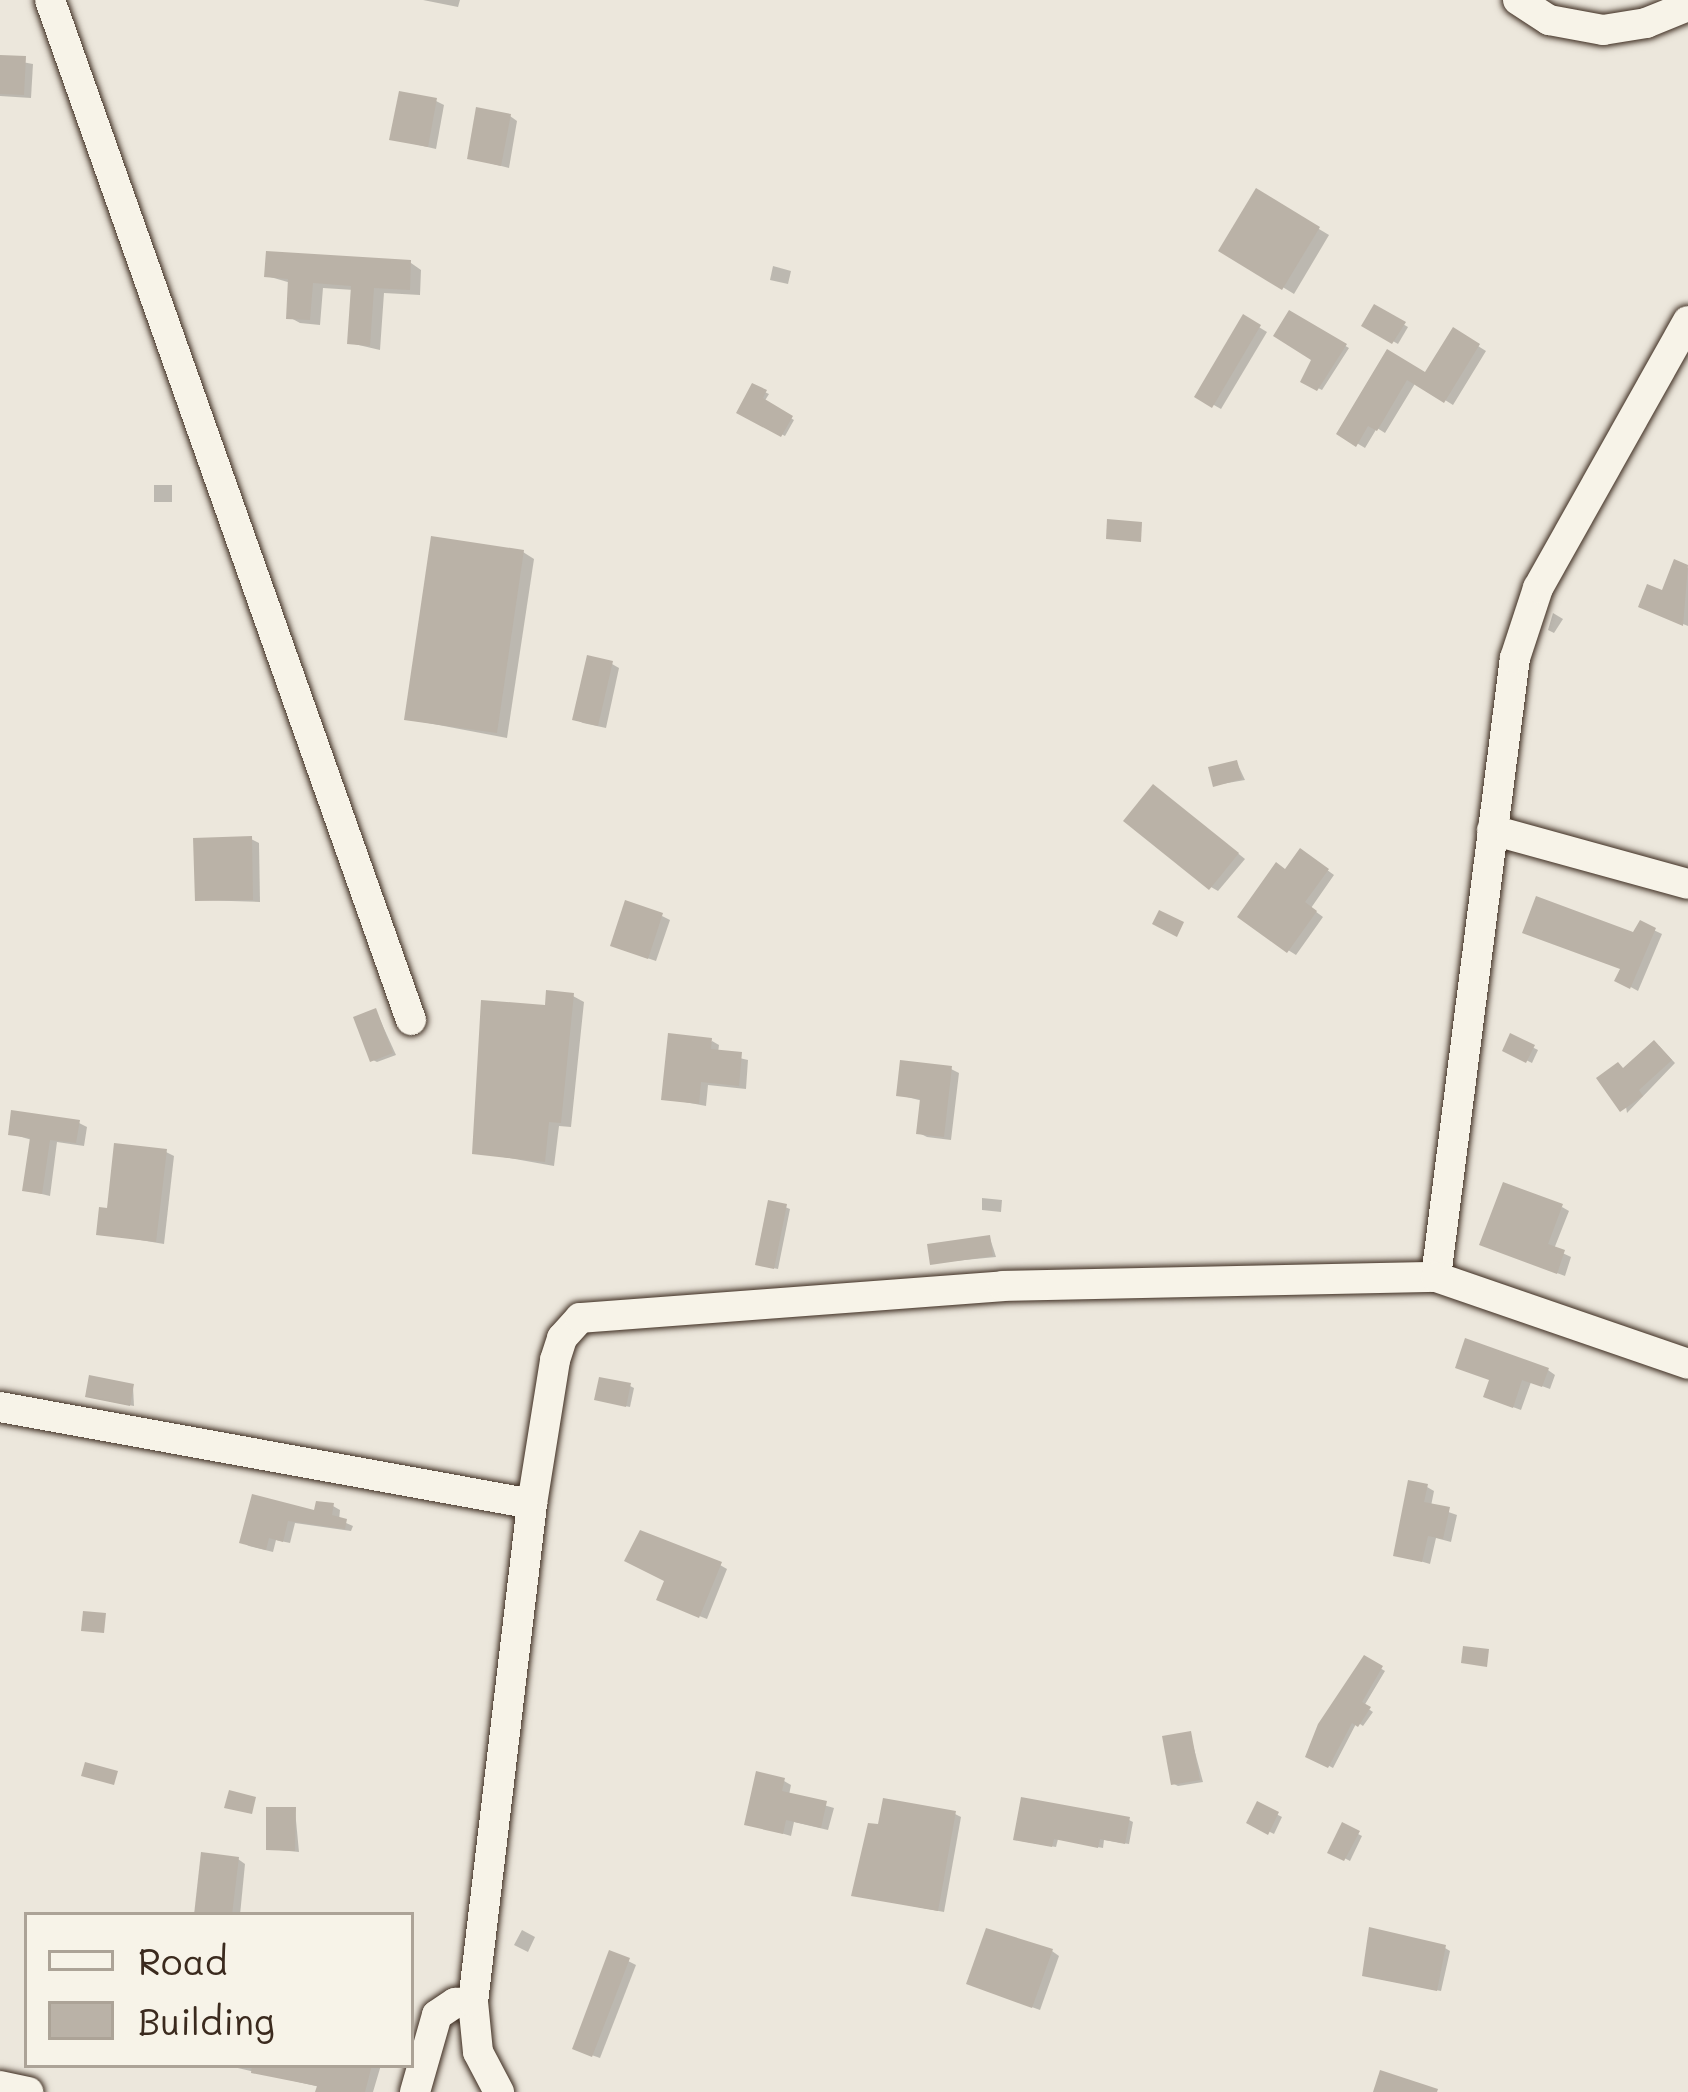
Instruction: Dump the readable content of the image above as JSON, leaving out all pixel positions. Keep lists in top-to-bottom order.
{
  "legend": ["Road", "Building"]
}
